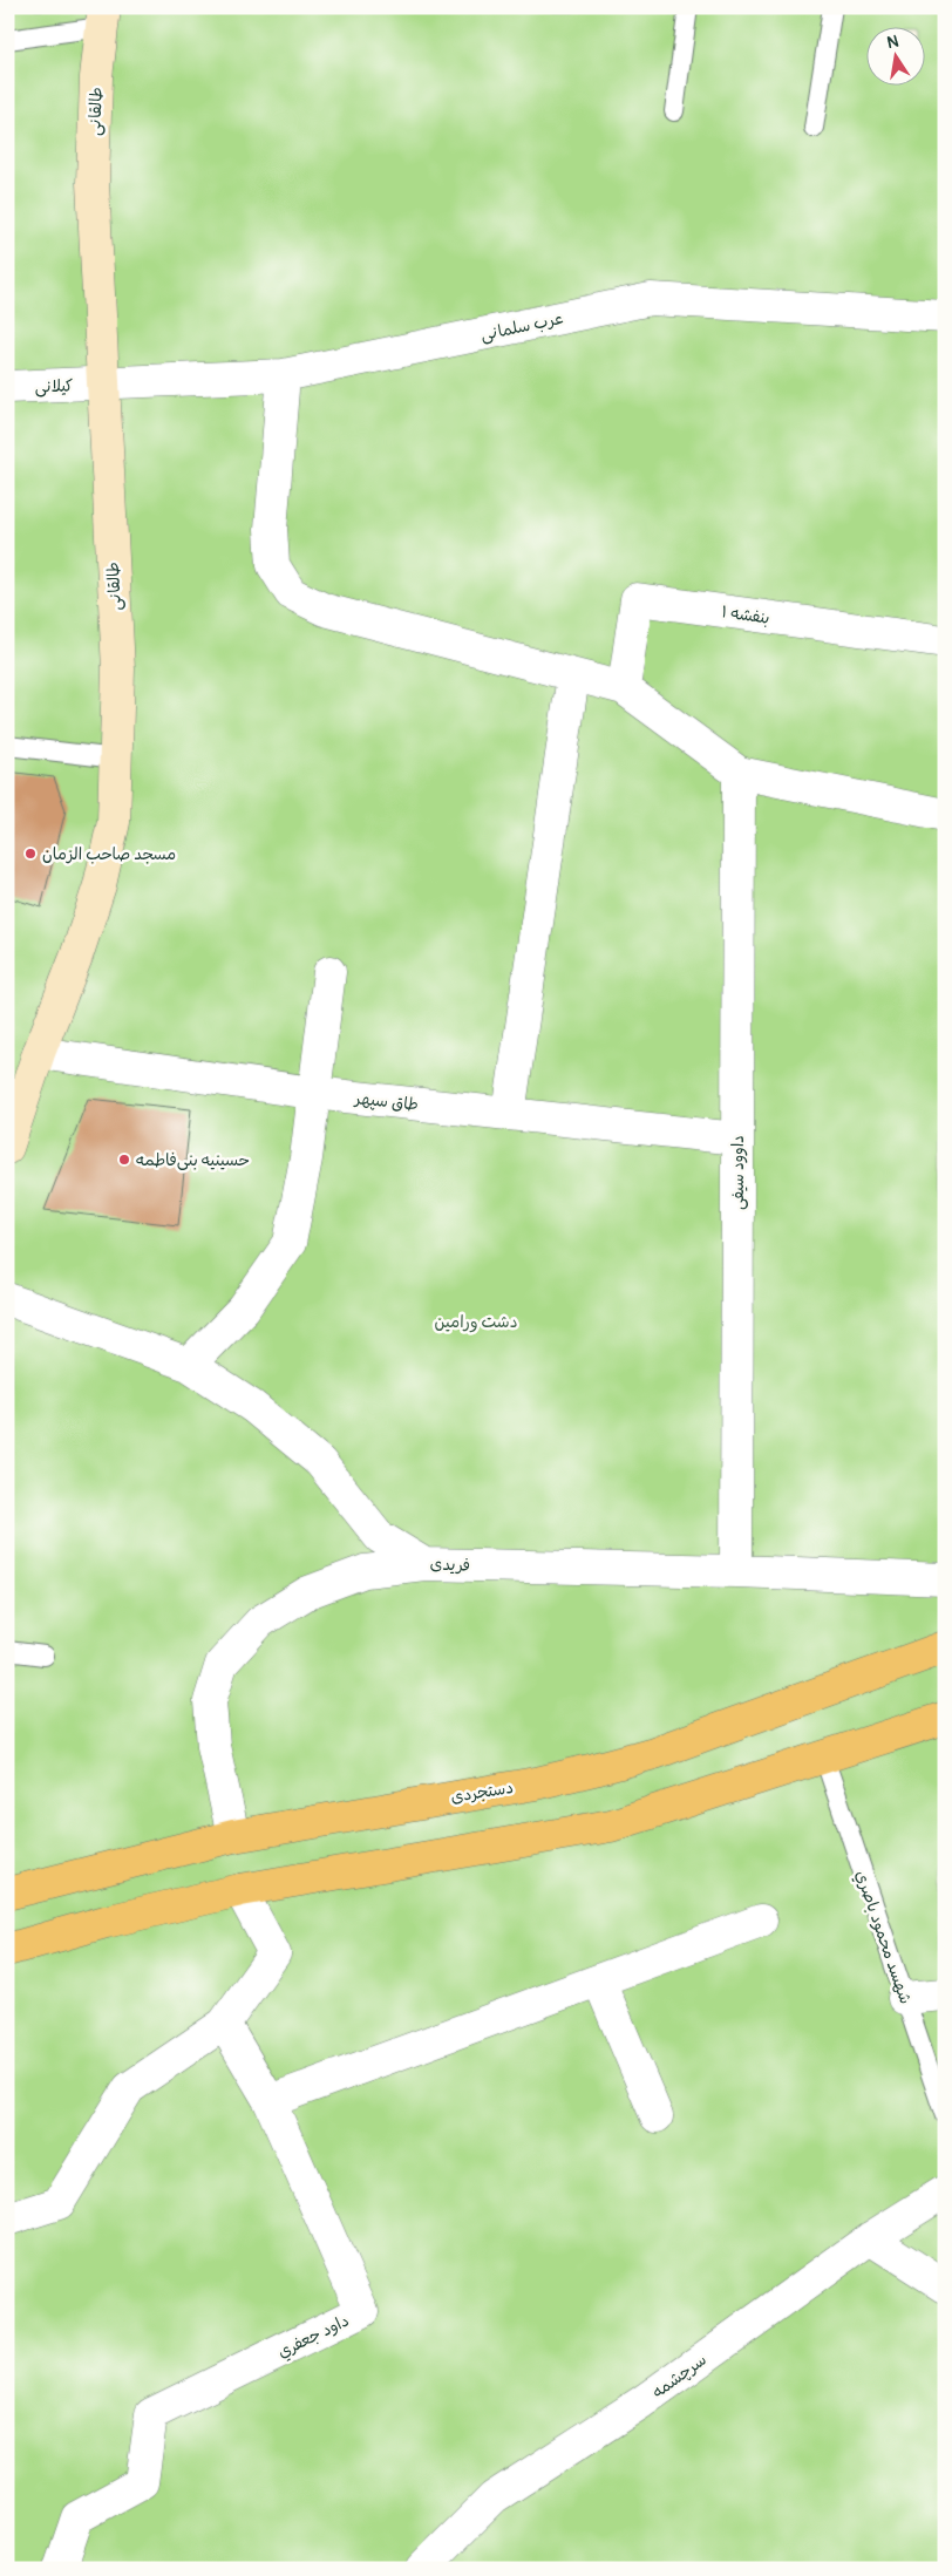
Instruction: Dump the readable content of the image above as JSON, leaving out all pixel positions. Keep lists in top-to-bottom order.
{
  "streets": {
    "main road": ["طالقانی", "دستجردی"],
    "street": [
      "عرب سلمانی",
      "کیلانی",
      "بنفشه ۱",
      "طاق سپهر",
      "داوود سیفی",
      "فریدی",
      "داود جعفري",
      "سرچشمه"
    ],
    "lane": ["شهسد محمود باصري"]
  },
  "crossings": [
    ["طالقانی", "عرب سلمانی"],
    ["طالقانی", "کیلانی"],
    ["طالقانی", "طاق سپهر"],
    ["عرب سلمانی", "کیلانی"],
    ["طاق سپهر", "داوود سیفی"],
    ["داوود سیفی", "فریدی"]
  ],
  "parks": ["دشت ورامین"],
  "places": ["مسجد صاحب الزمان", "حسینیه بنی‌فاطمه"],
  "north": "top"
}
